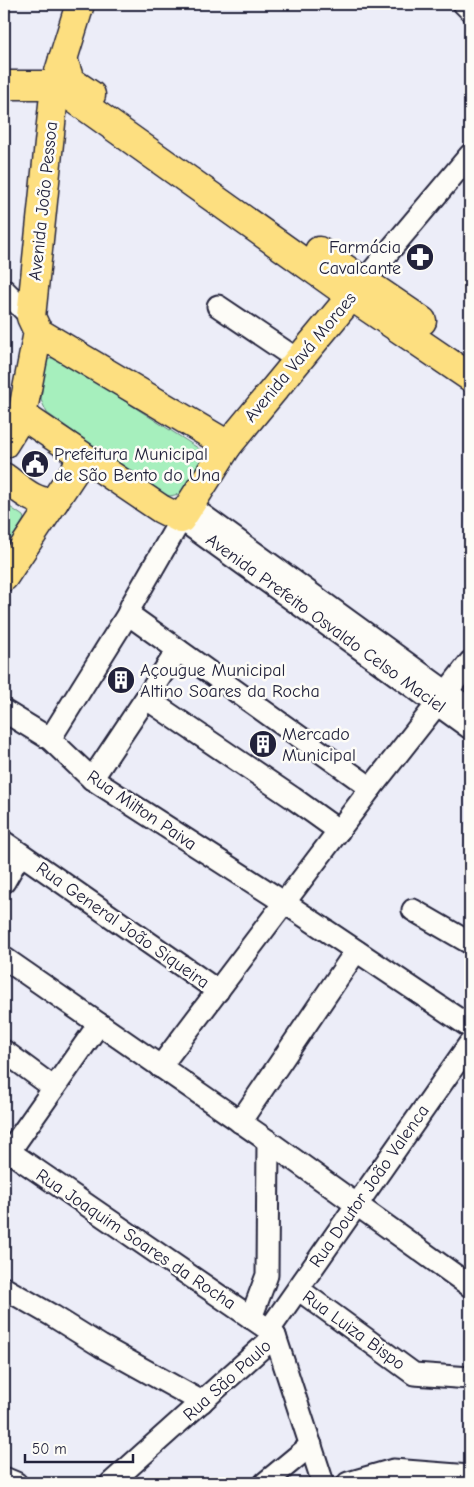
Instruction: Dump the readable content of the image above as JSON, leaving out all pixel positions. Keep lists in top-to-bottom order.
{
  "streets": {
    "main road": ["Avenida João Pessoa", "Avenida Vavá Moraes"],
    "street": [
      "Avenida Prefeito Osvaldo Celso Maciel",
      "Rua Milton Paiva",
      "Rua General João Siqueira",
      "Rua Doutor João Valenca",
      "Rua Joaquim Soares da Rocha",
      "Rua Luiza Bispo",
      "Rua São Paulo"
    ]
  },
  "crossings": [
    ["Avenida Vavá Moraes", "Avenida Prefeito Osvaldo Celso Maciel"],
    ["Rua Doutor João Valenca", "Rua Joaquim Soares da Rocha"],
    ["Rua Doutor João Valenca", "Rua Luiza Bispo"],
    ["Rua Doutor João Valenca", "Rua São Paulo"],
    ["Rua Joaquim Soares da Rocha", "Rua São Paulo"]
  ],
  "places": {
    "pharmacy": ["Farmácia Cavalcante"],
    "public building": ["Prefeitura Municipal de São Bento do Una"],
    "building": ["Açougue Municipal Altino Soares da Rocha", "Mercado Municipal"]
  },
  "scale_bar": "50 m"
}
